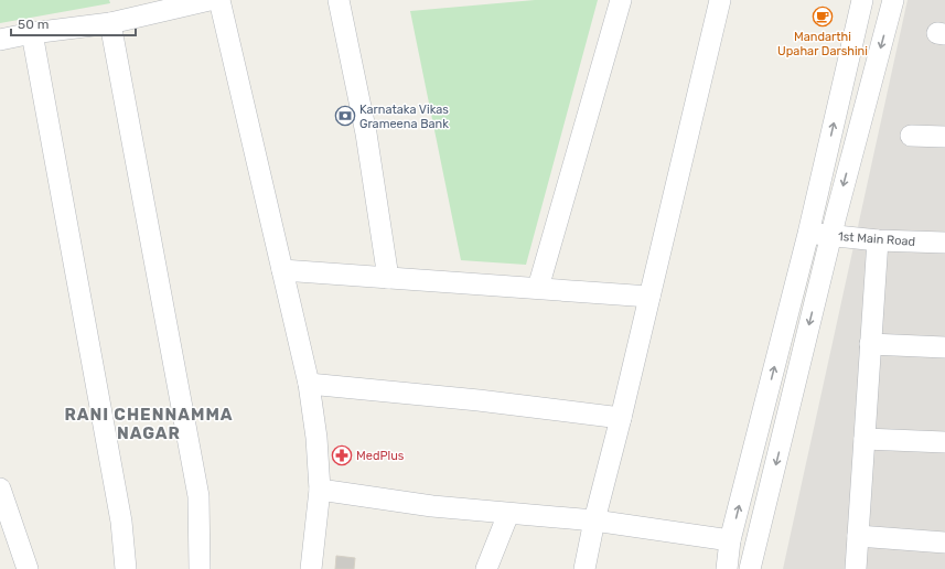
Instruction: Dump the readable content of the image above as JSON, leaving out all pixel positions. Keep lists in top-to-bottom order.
{
  "streets": {
    "street": ["1st Main Road"]
  },
  "districts": ["RANI CHENNAMMA NAGAR"],
  "places": {
    "cafe": ["Mandarthi Upahar Darshini"],
    "bank": ["Karnataka Vikas Grameena Bank"],
    "pharmacy": ["MedPlus"]
  },
  "scale_bar": "50 m"
}
